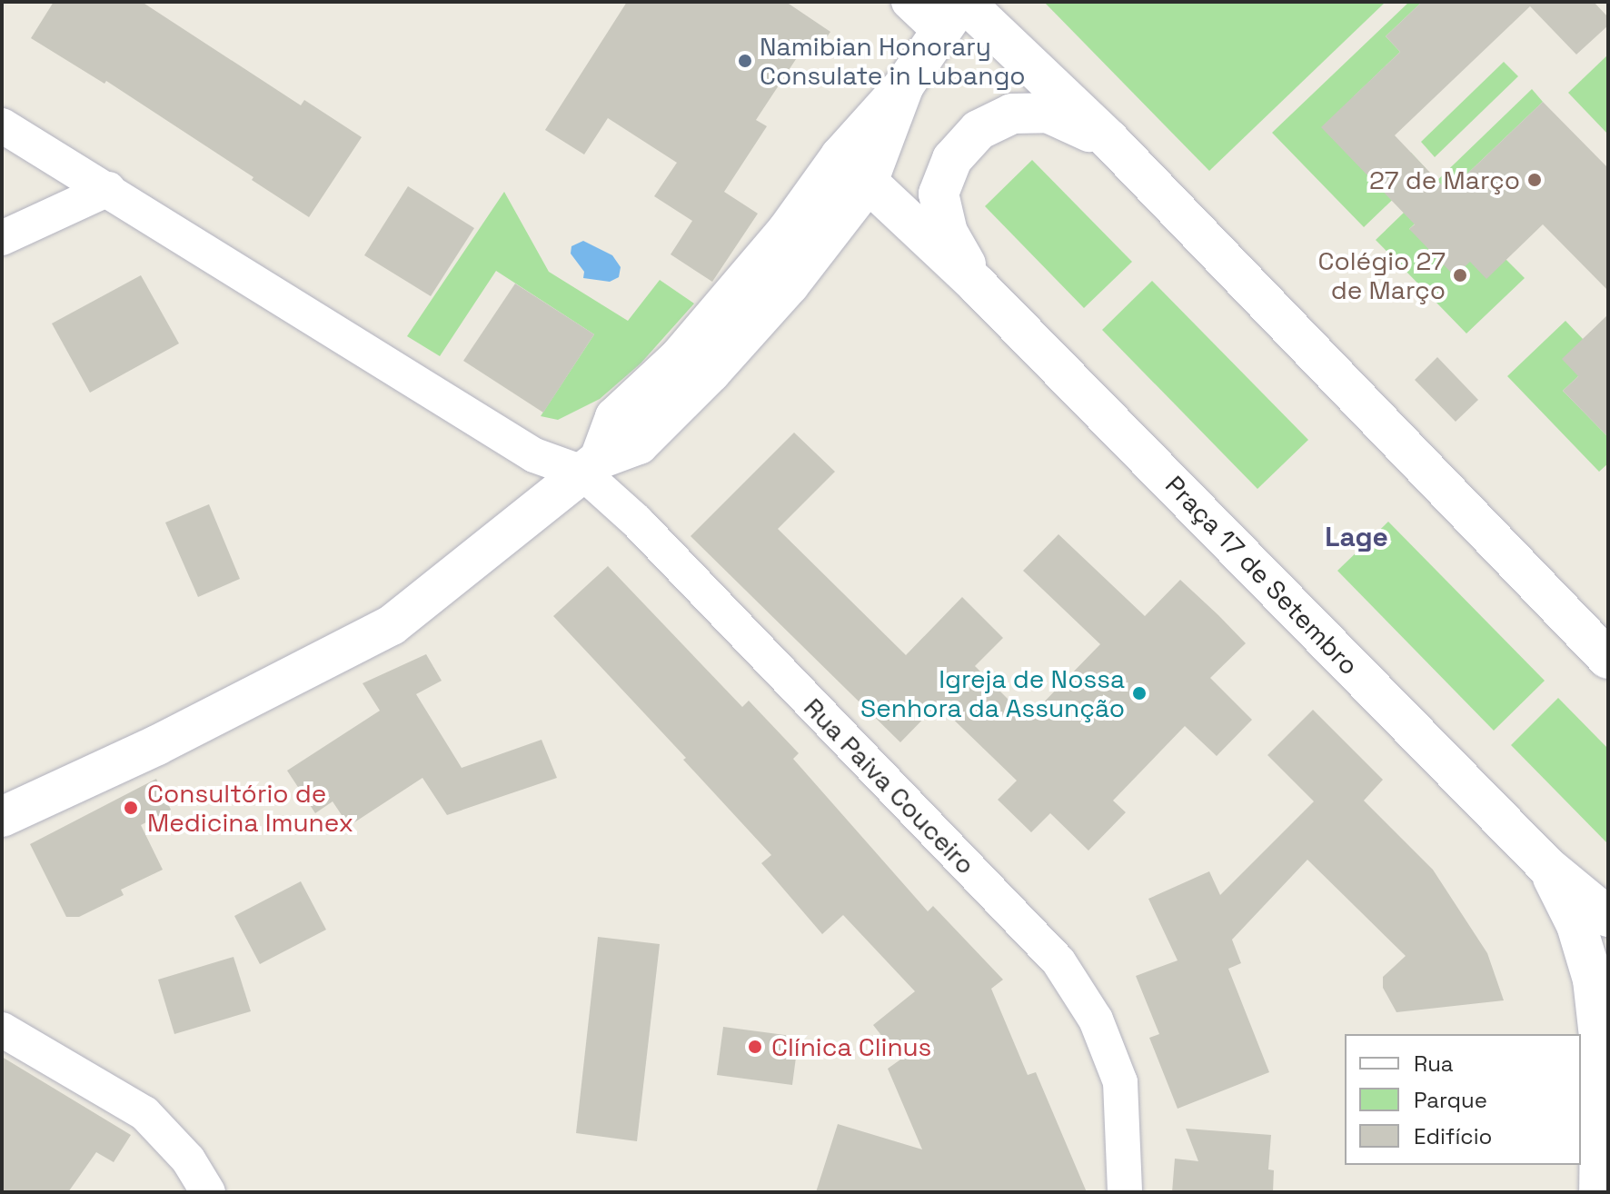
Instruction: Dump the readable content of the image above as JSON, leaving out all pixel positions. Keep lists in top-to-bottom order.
{
  "streets": {
    "street": ["Praça 17 de Setembro", "Rua Paiva Couceiro"]
  },
  "districts": ["Lage"],
  "places": [
    "Namibian Honorary Consulate in Lubango",
    "27 de Março",
    "Colégio 27 de Março",
    "Igreja de Nossa Senhora da Assunção",
    "Consultório de Medicina Imunex",
    "Clínica Clinus"
  ],
  "legend": ["Rua", "Parque", "Edifício"]
}
